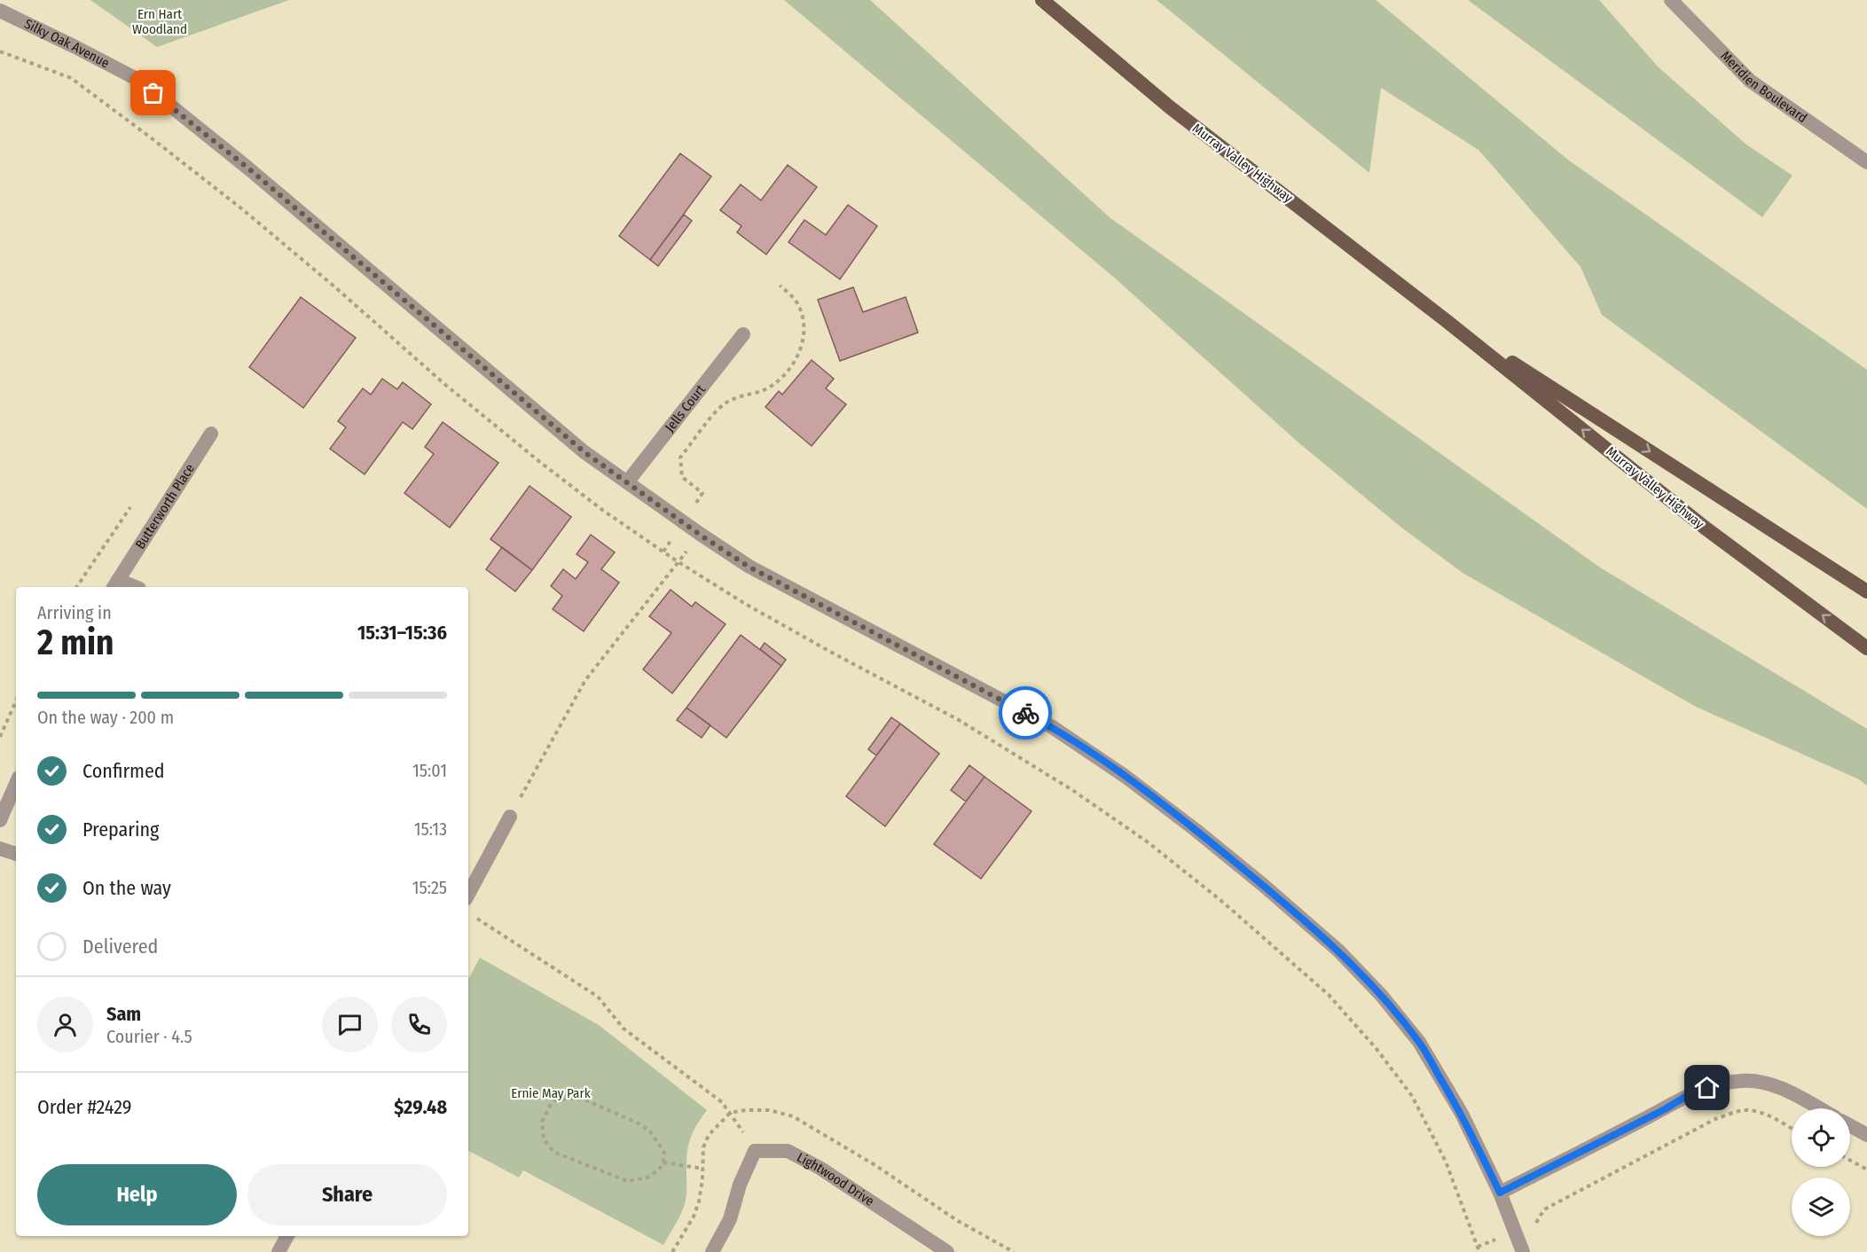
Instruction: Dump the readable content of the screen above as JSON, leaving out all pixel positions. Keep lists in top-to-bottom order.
{
  "streets": {
    "main road": ["Murray Valley Highway"],
    "street": [
      "Silky Oak Avenue",
      "Meridien Boulevard",
      "Jells Court",
      "Butterworth Place",
      "Lightwood Drive"
    ]
  },
  "crossings": [
    ["Silky Oak Avenue", "Jells Court"]
  ],
  "parks": ["Ern Hart Woodland", "Ernie May Park"],
  "page": {
    "heading": ["2 min", "Arriving in", "15:31–15:36"],
    "panel": [
      "Sam",
      "Courier · 4.5",
      "Order #2429",
      "$29.48"
    ],
    "bar": "On the way · 200 m",
    "list": [
      ["Confirmed", "15:01"],
      ["Preparing", "15:13"],
      ["On the way", "15:25"],
      "Delivered"
    ],
    "buttons": ["Help", "Share"]
  }
}
